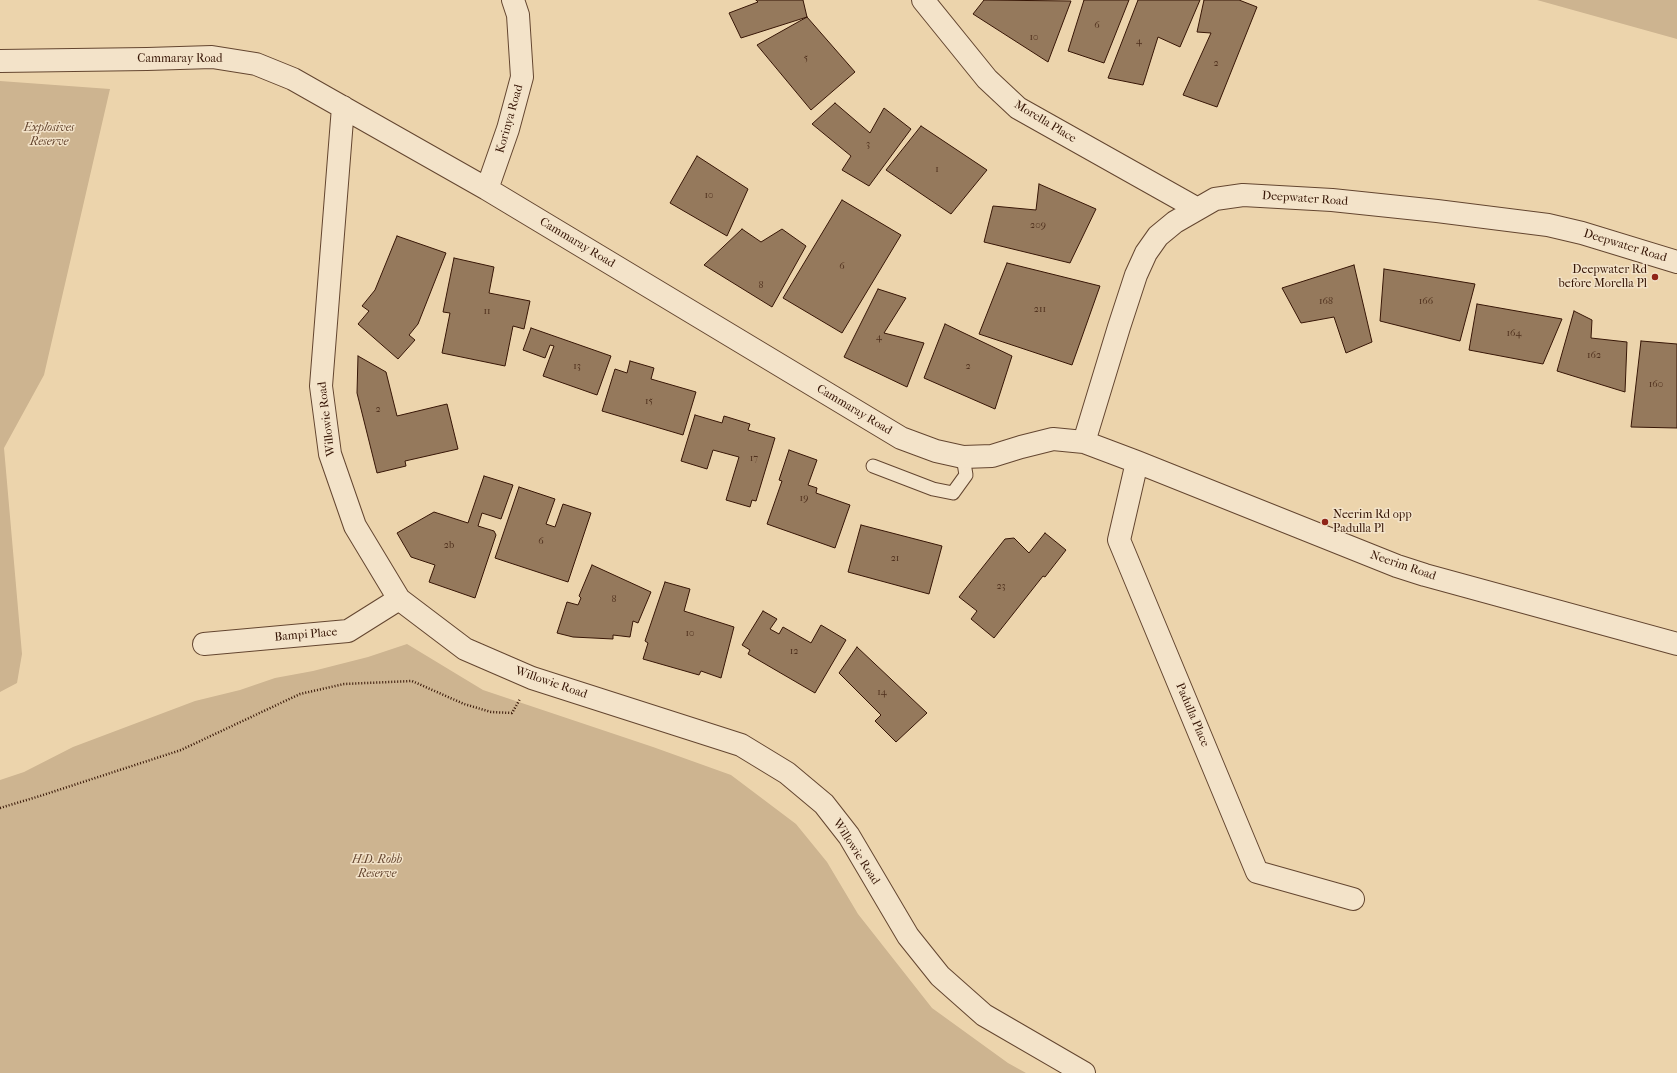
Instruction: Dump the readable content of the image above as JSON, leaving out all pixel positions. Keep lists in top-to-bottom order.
{
  "streets": {
    "street": [
      "Cammaray Road",
      "Korinya Road",
      "Morella Place",
      "Deepwater Road",
      "Willowie Road",
      "Neerim Road",
      "Bampi Place",
      "Padulla Place"
    ]
  },
  "crossings": [
    ["Cammaray Road", "Korinya Road"],
    ["Cammaray Road", "Deepwater Road"],
    ["Cammaray Road", "Willowie Road"],
    ["Cammaray Road", "Neerim Road"],
    ["Cammaray Road", "Padulla Place"],
    ["Morella Place", "Deepwater Road"],
    ["Willowie Road", "Bampi Place"],
    ["Neerim Road", "Padulla Place"]
  ],
  "parks": ["Explosives Reserve", "H.D. Robb Reserve"],
  "places": ["Deepwater Rd before Morella Pl", "Neerim Rd opp Padulla Pl"],
  "house_numbers": [
    "6",
    "10",
    "4",
    "5",
    "2",
    "3",
    "1",
    "10",
    "209",
    "6",
    "8",
    "168",
    "166",
    "211",
    "11",
    "164",
    "4",
    "162",
    "13",
    "2",
    "160",
    "15",
    "2",
    "17",
    "19",
    "6",
    "2b",
    "21",
    "23",
    "8",
    "10",
    "12",
    "14"
  ]
}
